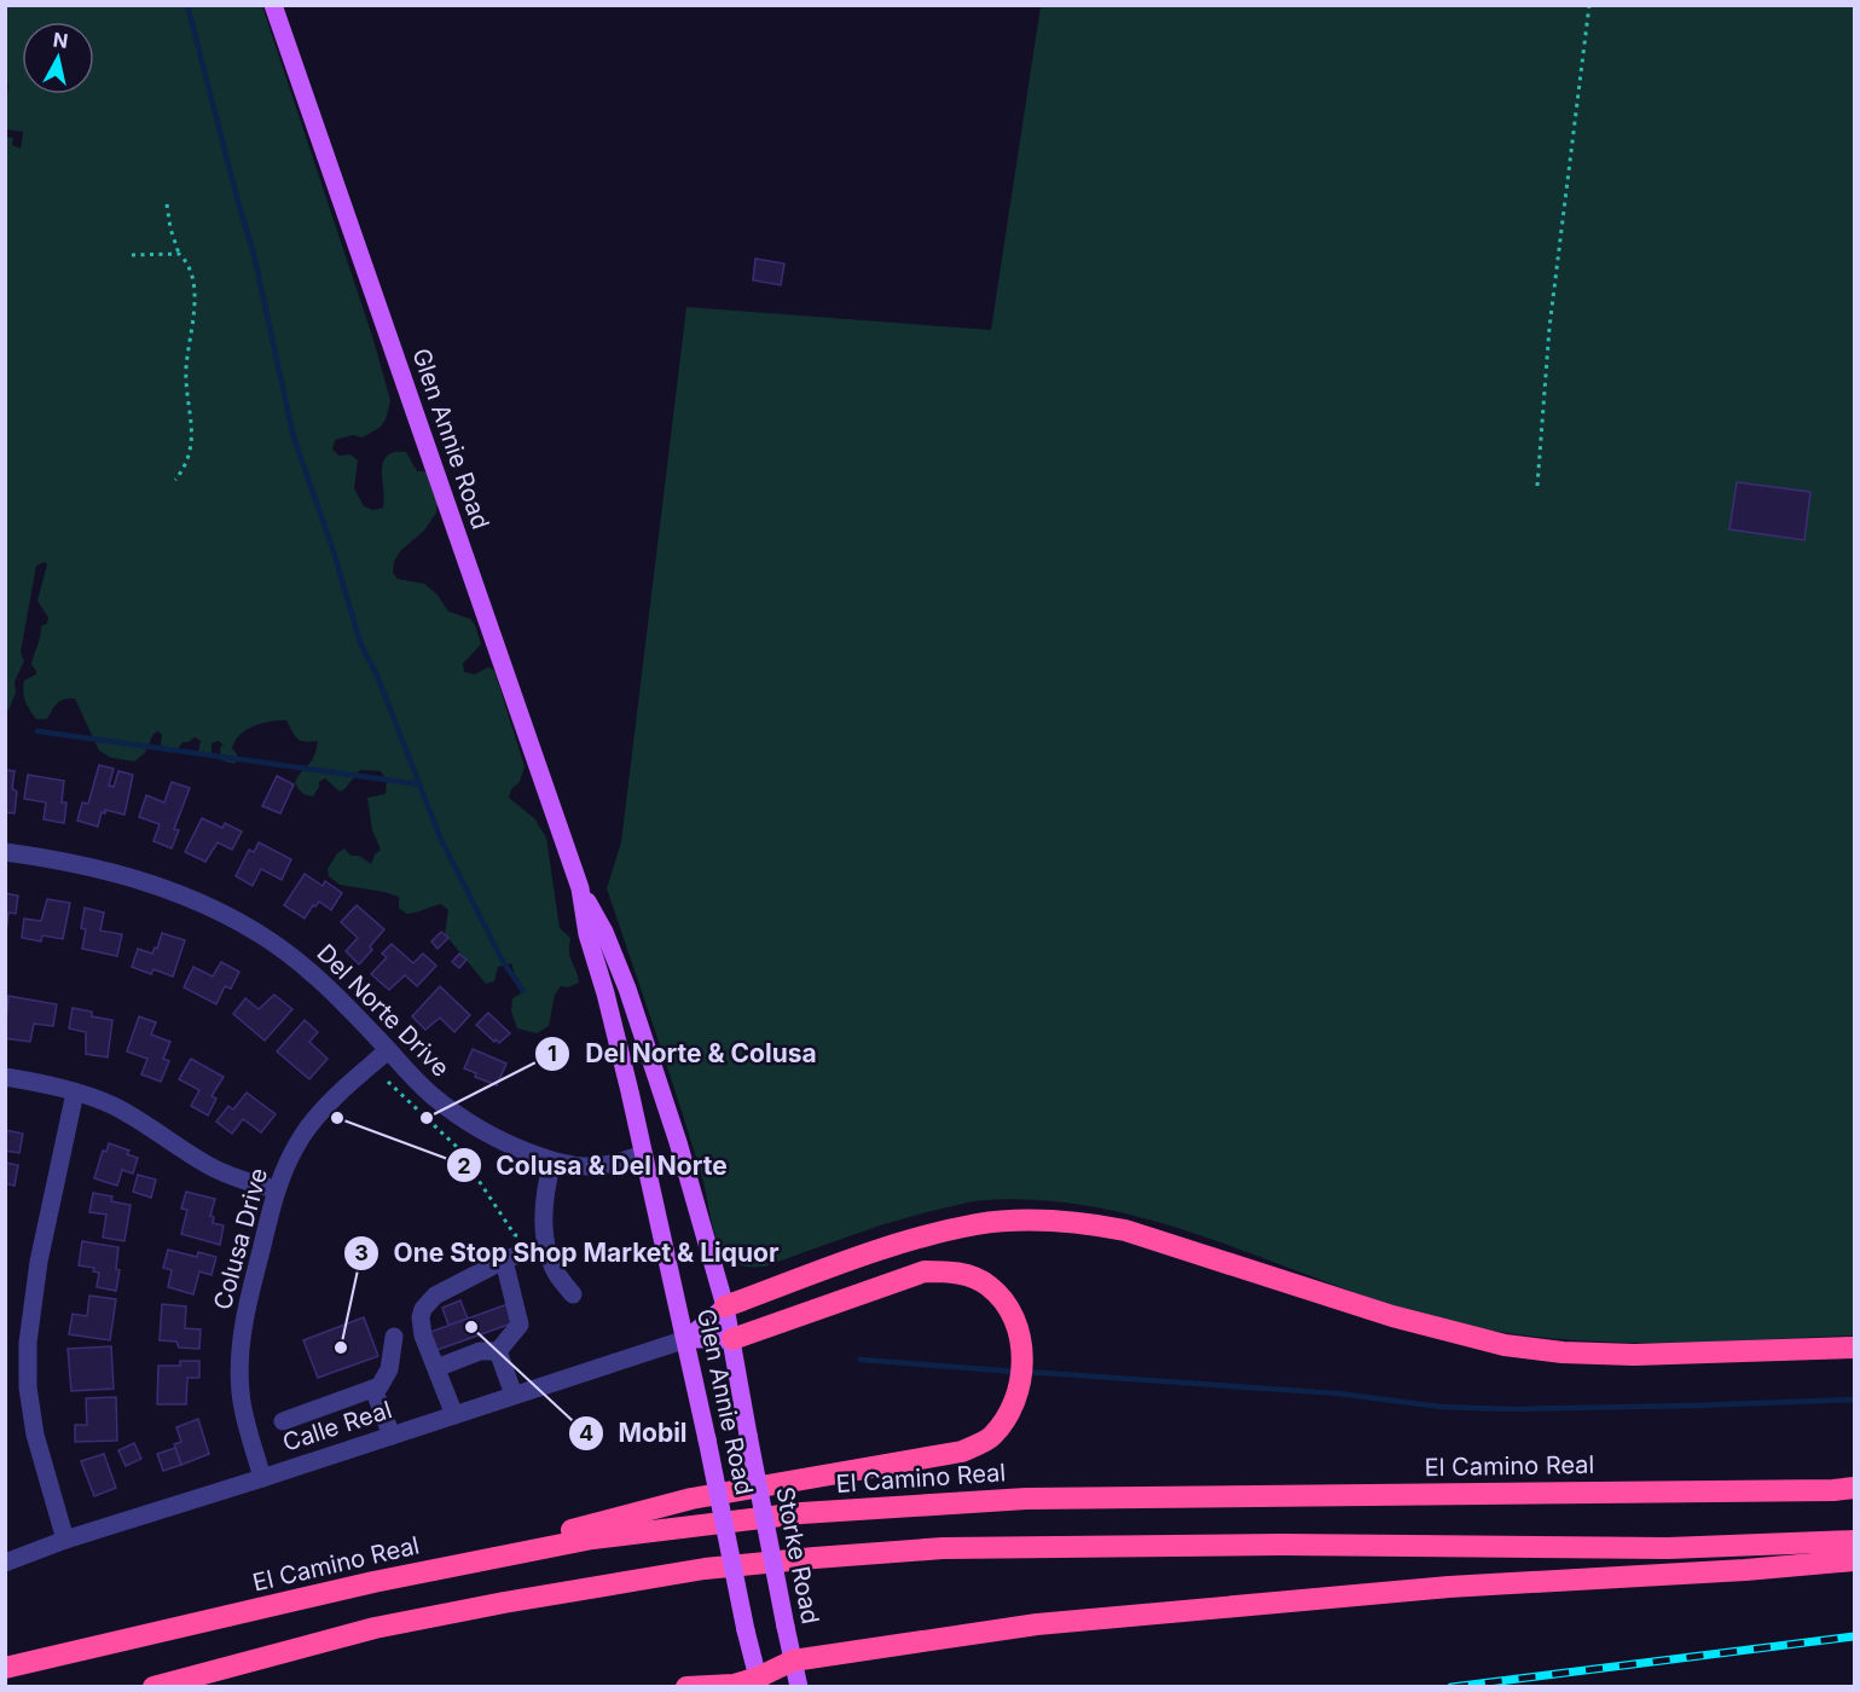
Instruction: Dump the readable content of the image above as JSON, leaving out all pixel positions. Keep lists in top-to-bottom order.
{
  "streets": {
    "highway": ["El Camino Real"],
    "main road": ["Glen Annie Road", "Storke Road"],
    "street": ["Del Norte Drive", "Colusa Drive", "Calle Real"]
  },
  "crossings": [
    ["Glen Annie Road", "Del Norte Drive"],
    ["Glen Annie Road", "Calle Real"],
    ["Glen Annie Road", "Storke Road"],
    ["Del Norte Drive", "Colusa Drive"],
    ["Colusa Drive", "Calle Real"]
  ],
  "places": [
    "Colusa & Del Norte",
    "Del Norte & Colusa",
    "Mobil",
    "One Stop Shop Market & Liquor"
  ],
  "north": "top"
}
